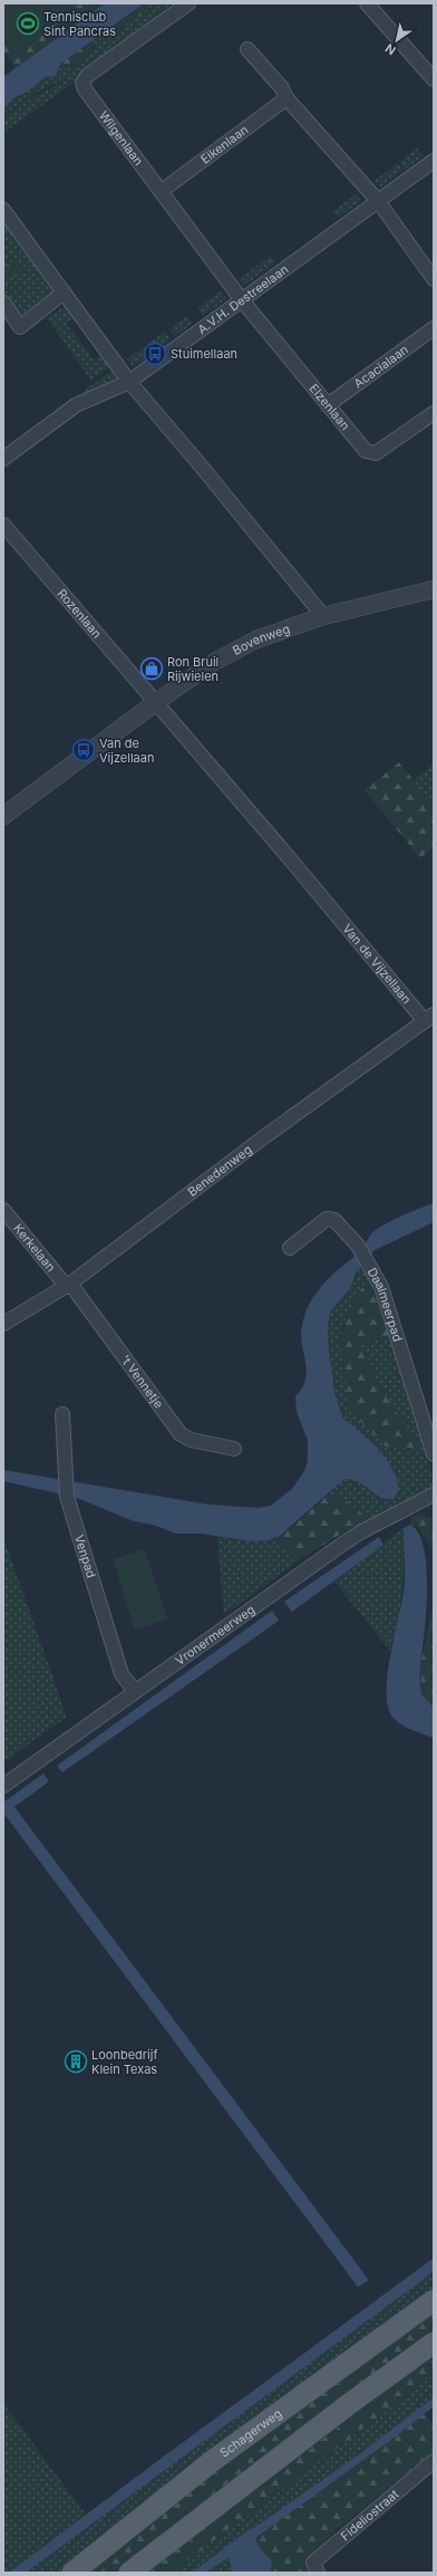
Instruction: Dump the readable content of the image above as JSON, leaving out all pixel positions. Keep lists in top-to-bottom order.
{
  "streets": {
    "main road": ["Schagerweg"],
    "street": [
      "Wilgenlaan",
      "Eikenlaan",
      "A.V.H. Destreelaan",
      "Acacialaan",
      "Elzenlaan",
      "Rozenlaan",
      "Bovenweg",
      "Van de Vijzellaan",
      "Benedenweg",
      "Kerkelaan",
      "Daalmeerpad",
      "'t Vennetje",
      "Venpad",
      "Vronermeerweg",
      "Fideliostraat"
    ]
  },
  "crossings": [
    ["Wilgenlaan", "Eikenlaan"],
    ["Wilgenlaan", "A.V.H. Destreelaan"],
    ["Wilgenlaan", "Elzenlaan"],
    ["A.V.H. Destreelaan", "Elzenlaan"],
    ["Acacialaan", "Elzenlaan"],
    ["Rozenlaan", "Bovenweg"],
    ["Rozenlaan", "Van de Vijzellaan"],
    ["Bovenweg", "Van de Vijzellaan"],
    ["Van de Vijzellaan", "Benedenweg"],
    ["Benedenweg", "Kerkelaan"],
    ["Benedenweg", "'t Vennetje"],
    ["Kerkelaan", "'t Vennetje"],
    ["Venpad", "Vronermeerweg"]
  ],
  "places": {
    "sports": ["Tennisclub Sint Pancras"],
    "bus stop": ["Stuimellaan", "Van de Vijzellaan"],
    "shop": ["Ron Bruil Rijwielen"],
    "building": ["Loonbedrijf Klein Texas"]
  },
  "north": "bottom left"
}
